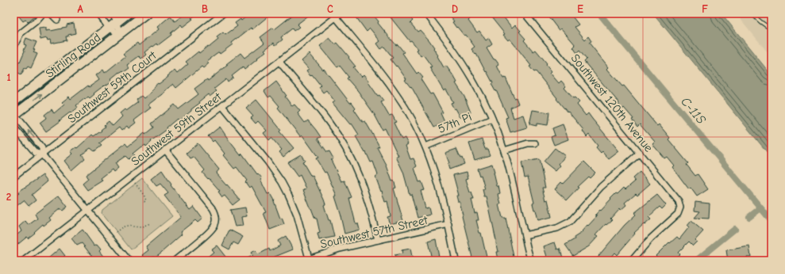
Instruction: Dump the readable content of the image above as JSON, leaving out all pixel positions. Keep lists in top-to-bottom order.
{
  "streets": {
    "main road": ["Stirling Road"],
    "street": [
      "Southwest 59th Court",
      "Southwest 120th Avenue",
      "57th Pi",
      "Southwest 59th Street",
      "Southwest 57th Street"
    ]
  },
  "water": ["C-11S"],
  "grid": {
    "columns": [
      "A",
      "B",
      "C",
      "D",
      "E",
      "F"
    ],
    "rows": ["1", "2"]
  }
}
